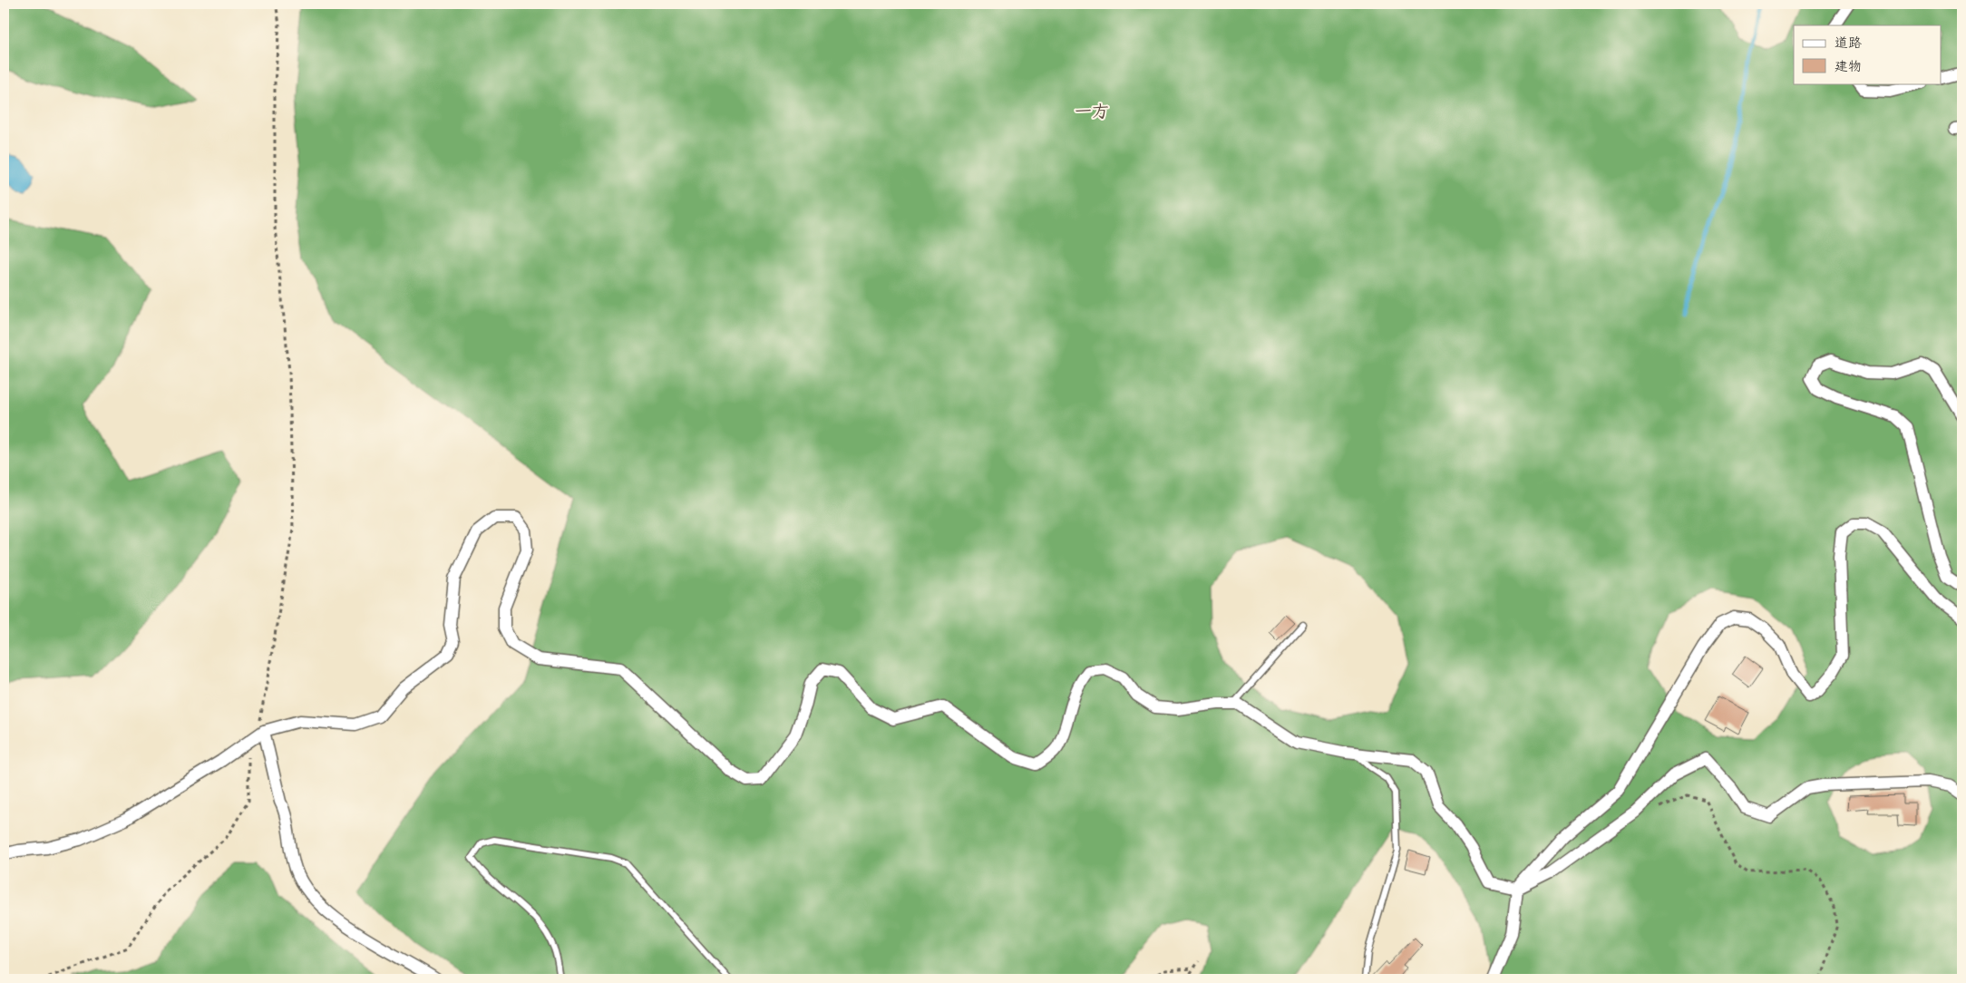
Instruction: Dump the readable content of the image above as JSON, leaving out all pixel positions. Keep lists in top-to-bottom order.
{
  "districts": ["一方"],
  "legend": ["道路", "建物"]
}
